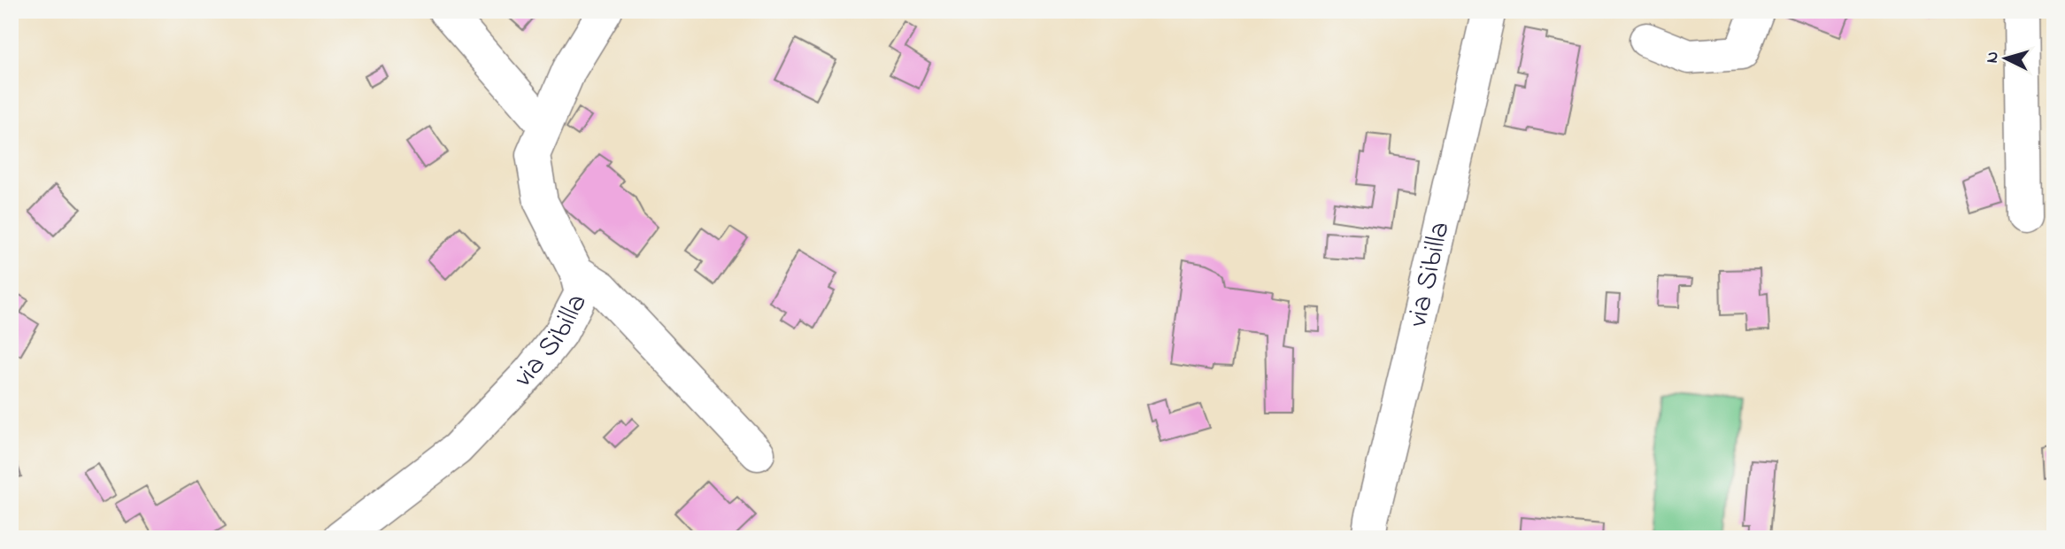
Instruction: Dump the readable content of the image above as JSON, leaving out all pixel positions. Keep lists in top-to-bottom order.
{
  "streets": {
    "street": ["via Sibilla"]
  },
  "north": "left"
}
